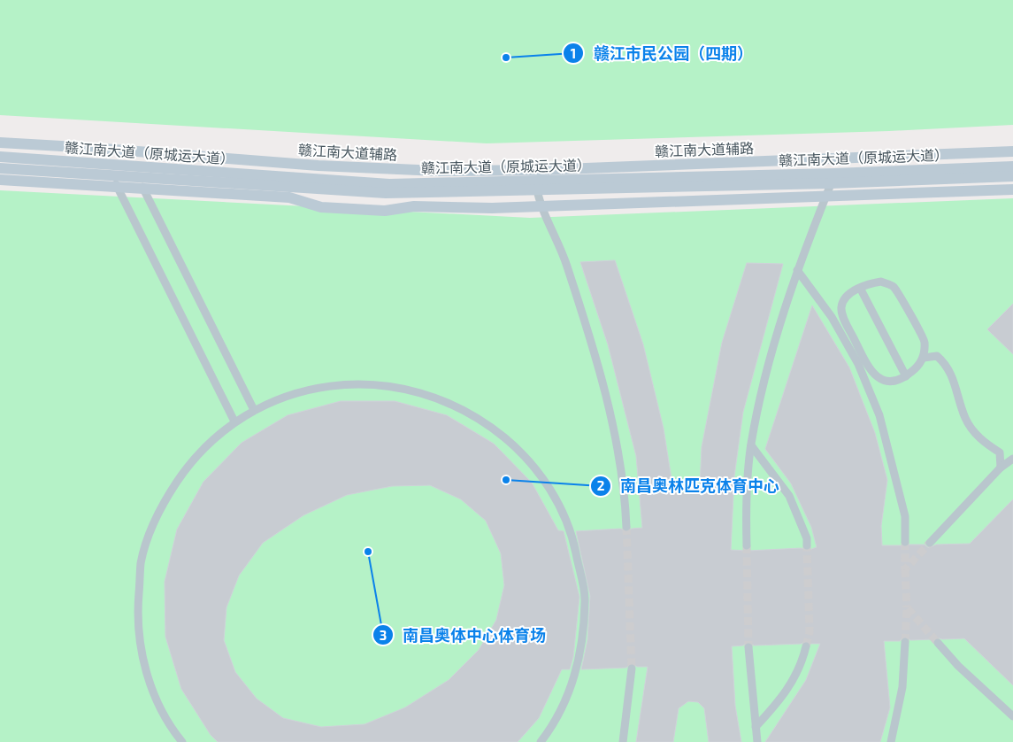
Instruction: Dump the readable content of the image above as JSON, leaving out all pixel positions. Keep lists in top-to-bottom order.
{
  "streets": {
    "street": ["赣江南大道辅路", "赣江南大道（原城运大道）"]
  },
  "places": ["赣江市民公园（四期）", "南昌奥林匹克体育中心", "南昌奥体中心体育场"]
}
